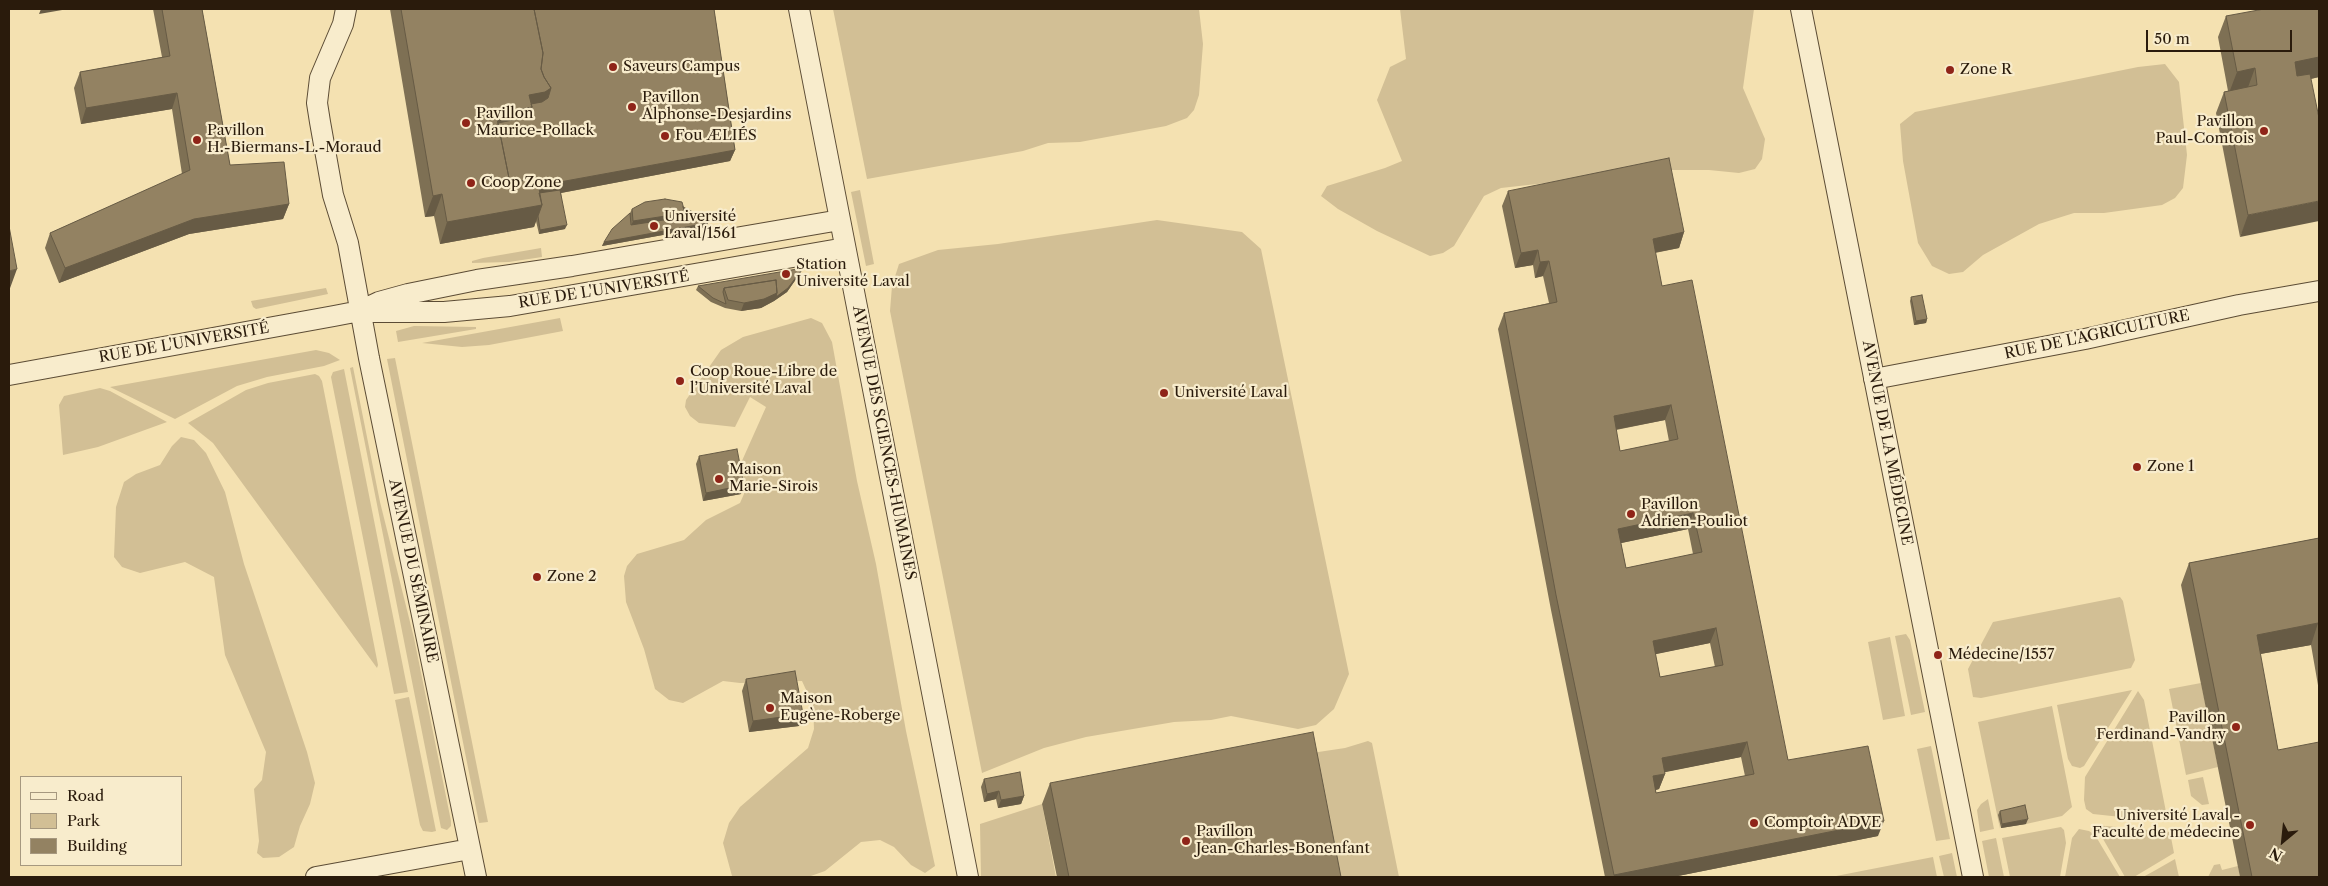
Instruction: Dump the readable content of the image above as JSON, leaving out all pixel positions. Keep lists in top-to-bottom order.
{
  "streets": {
    "street": [
      "RUE DE L'UNIVERSITÉ",
      "RUE DE L'AGRICULTURE",
      "AVENUE DES SCIENCES-HUMAINES",
      "AVENUE DE LA MÉDECINE",
      "AVENUE DU SÉMINAIRE"
    ]
  },
  "crossings": [
    ["RUE DE L'UNIVERSITÉ", "AVENUE DES SCIENCES-HUMAINES"],
    ["RUE DE L'UNIVERSITÉ", "AVENUE DU SÉMINAIRE"],
    ["RUE DE L'AGRICULTURE", "AVENUE DE LA MÉDECINE"]
  ],
  "places": [
    "Saveurs Campus",
    "Zone R",
    "Pavillon Alphonse-Desjardins",
    "Pavillon Maurice-Pollack",
    "Pavillon Paul-Comtois",
    "Fou ÆLIÉS",
    "Pavillon H.-Biermans-L.-Moraud",
    "Coop Zone",
    "Université Laval/1561",
    "Station Université Laval",
    "Coop Roue-Libre de l’Université Laval",
    "Université Laval",
    "Zone 1",
    "Maison Marie-Sirois",
    "Pavillon Adrien-Pouliot",
    "Zone 2",
    "Médecine/1557",
    "Maison Eugène-Roberge",
    "Pavillon Ferdinand-Vandry",
    "Comptoir ADVE",
    "Université Laval - Faculté de médecine",
    "Pavillon Jean-Charles-Bonenfant"
  ],
  "legend": ["Road", "Park", "Building"],
  "scale_bar": "50 m",
  "north": "bottom left"
}
